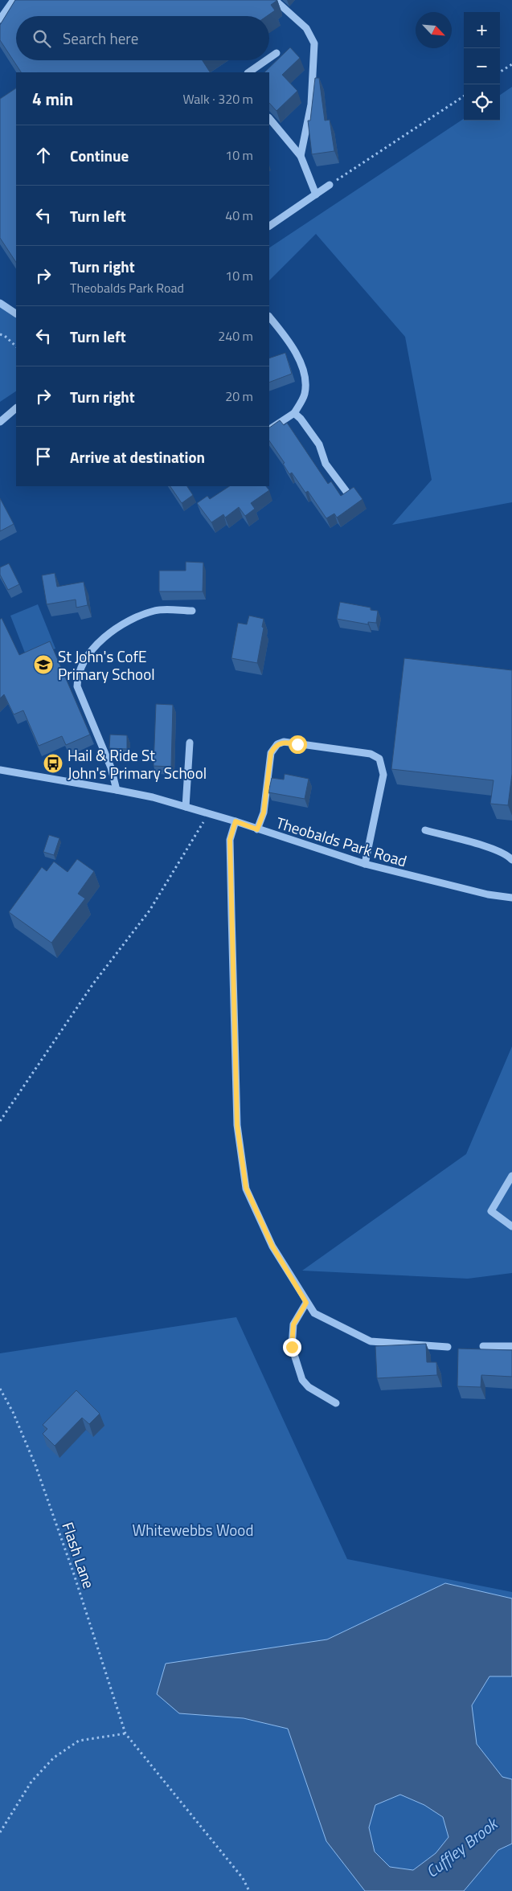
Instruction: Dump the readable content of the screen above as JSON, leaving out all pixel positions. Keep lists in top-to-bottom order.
{
  "streets": {
    "street": ["Theobalds Park Road"],
    "path": ["Flash Lane"]
  },
  "water": ["Cuffley Brook"],
  "parks": ["Whitewebbs Wood"],
  "places": {
    "school or university": ["St John's CofE Primary School"],
    "bus stop": ["Hail & Ride St John's Primary School"]
  },
  "north": "bottom right",
  "page": {
    "map_buttons": ["+", "−"],
    "search": "Search here",
    "heading": ["4 min", "Walk · 320 m"],
    "list": [
      ["Continue", "10 m"],
      ["Turn left", "40 m"],
      ["Turn right", "Theobalds Park Road", "10 m"],
      ["Turn left", "240 m"],
      ["Turn right", "20 m"],
      "Arrive at destination"
    ]
  }
}
